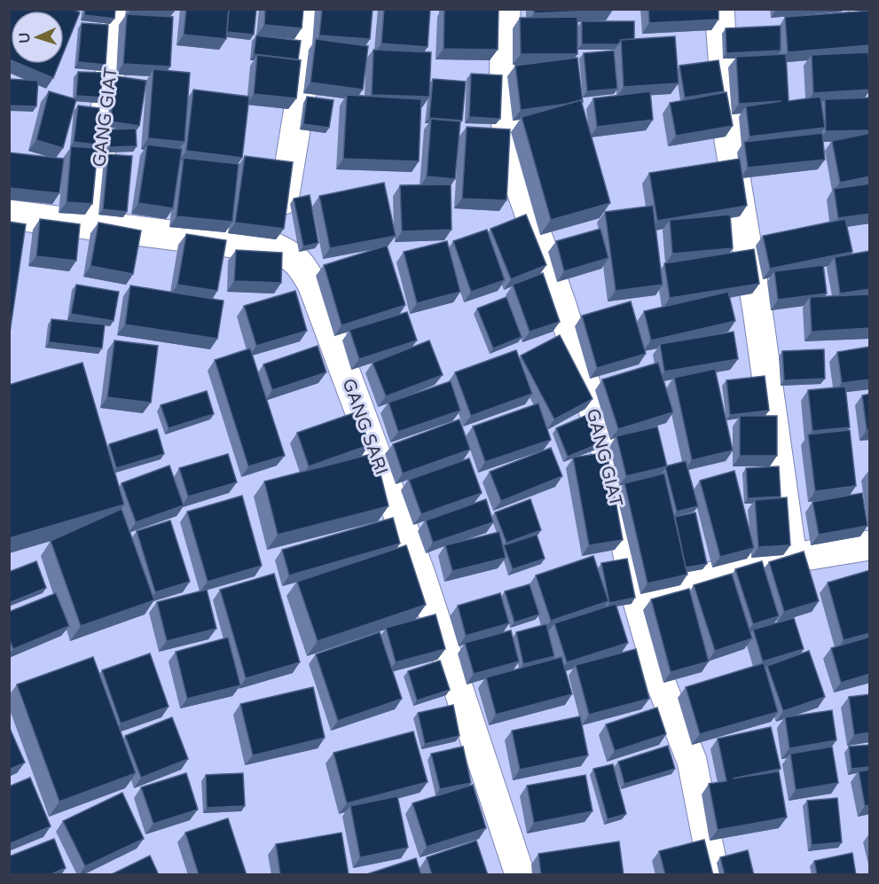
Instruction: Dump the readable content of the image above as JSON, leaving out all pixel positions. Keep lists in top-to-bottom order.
{
  "streets": {
    "street": ["GANG GIAT", "GANG SARI"]
  },
  "crossings": [
    ["GANG GIAT", "GANG SARI"]
  ],
  "north": "left"
}
